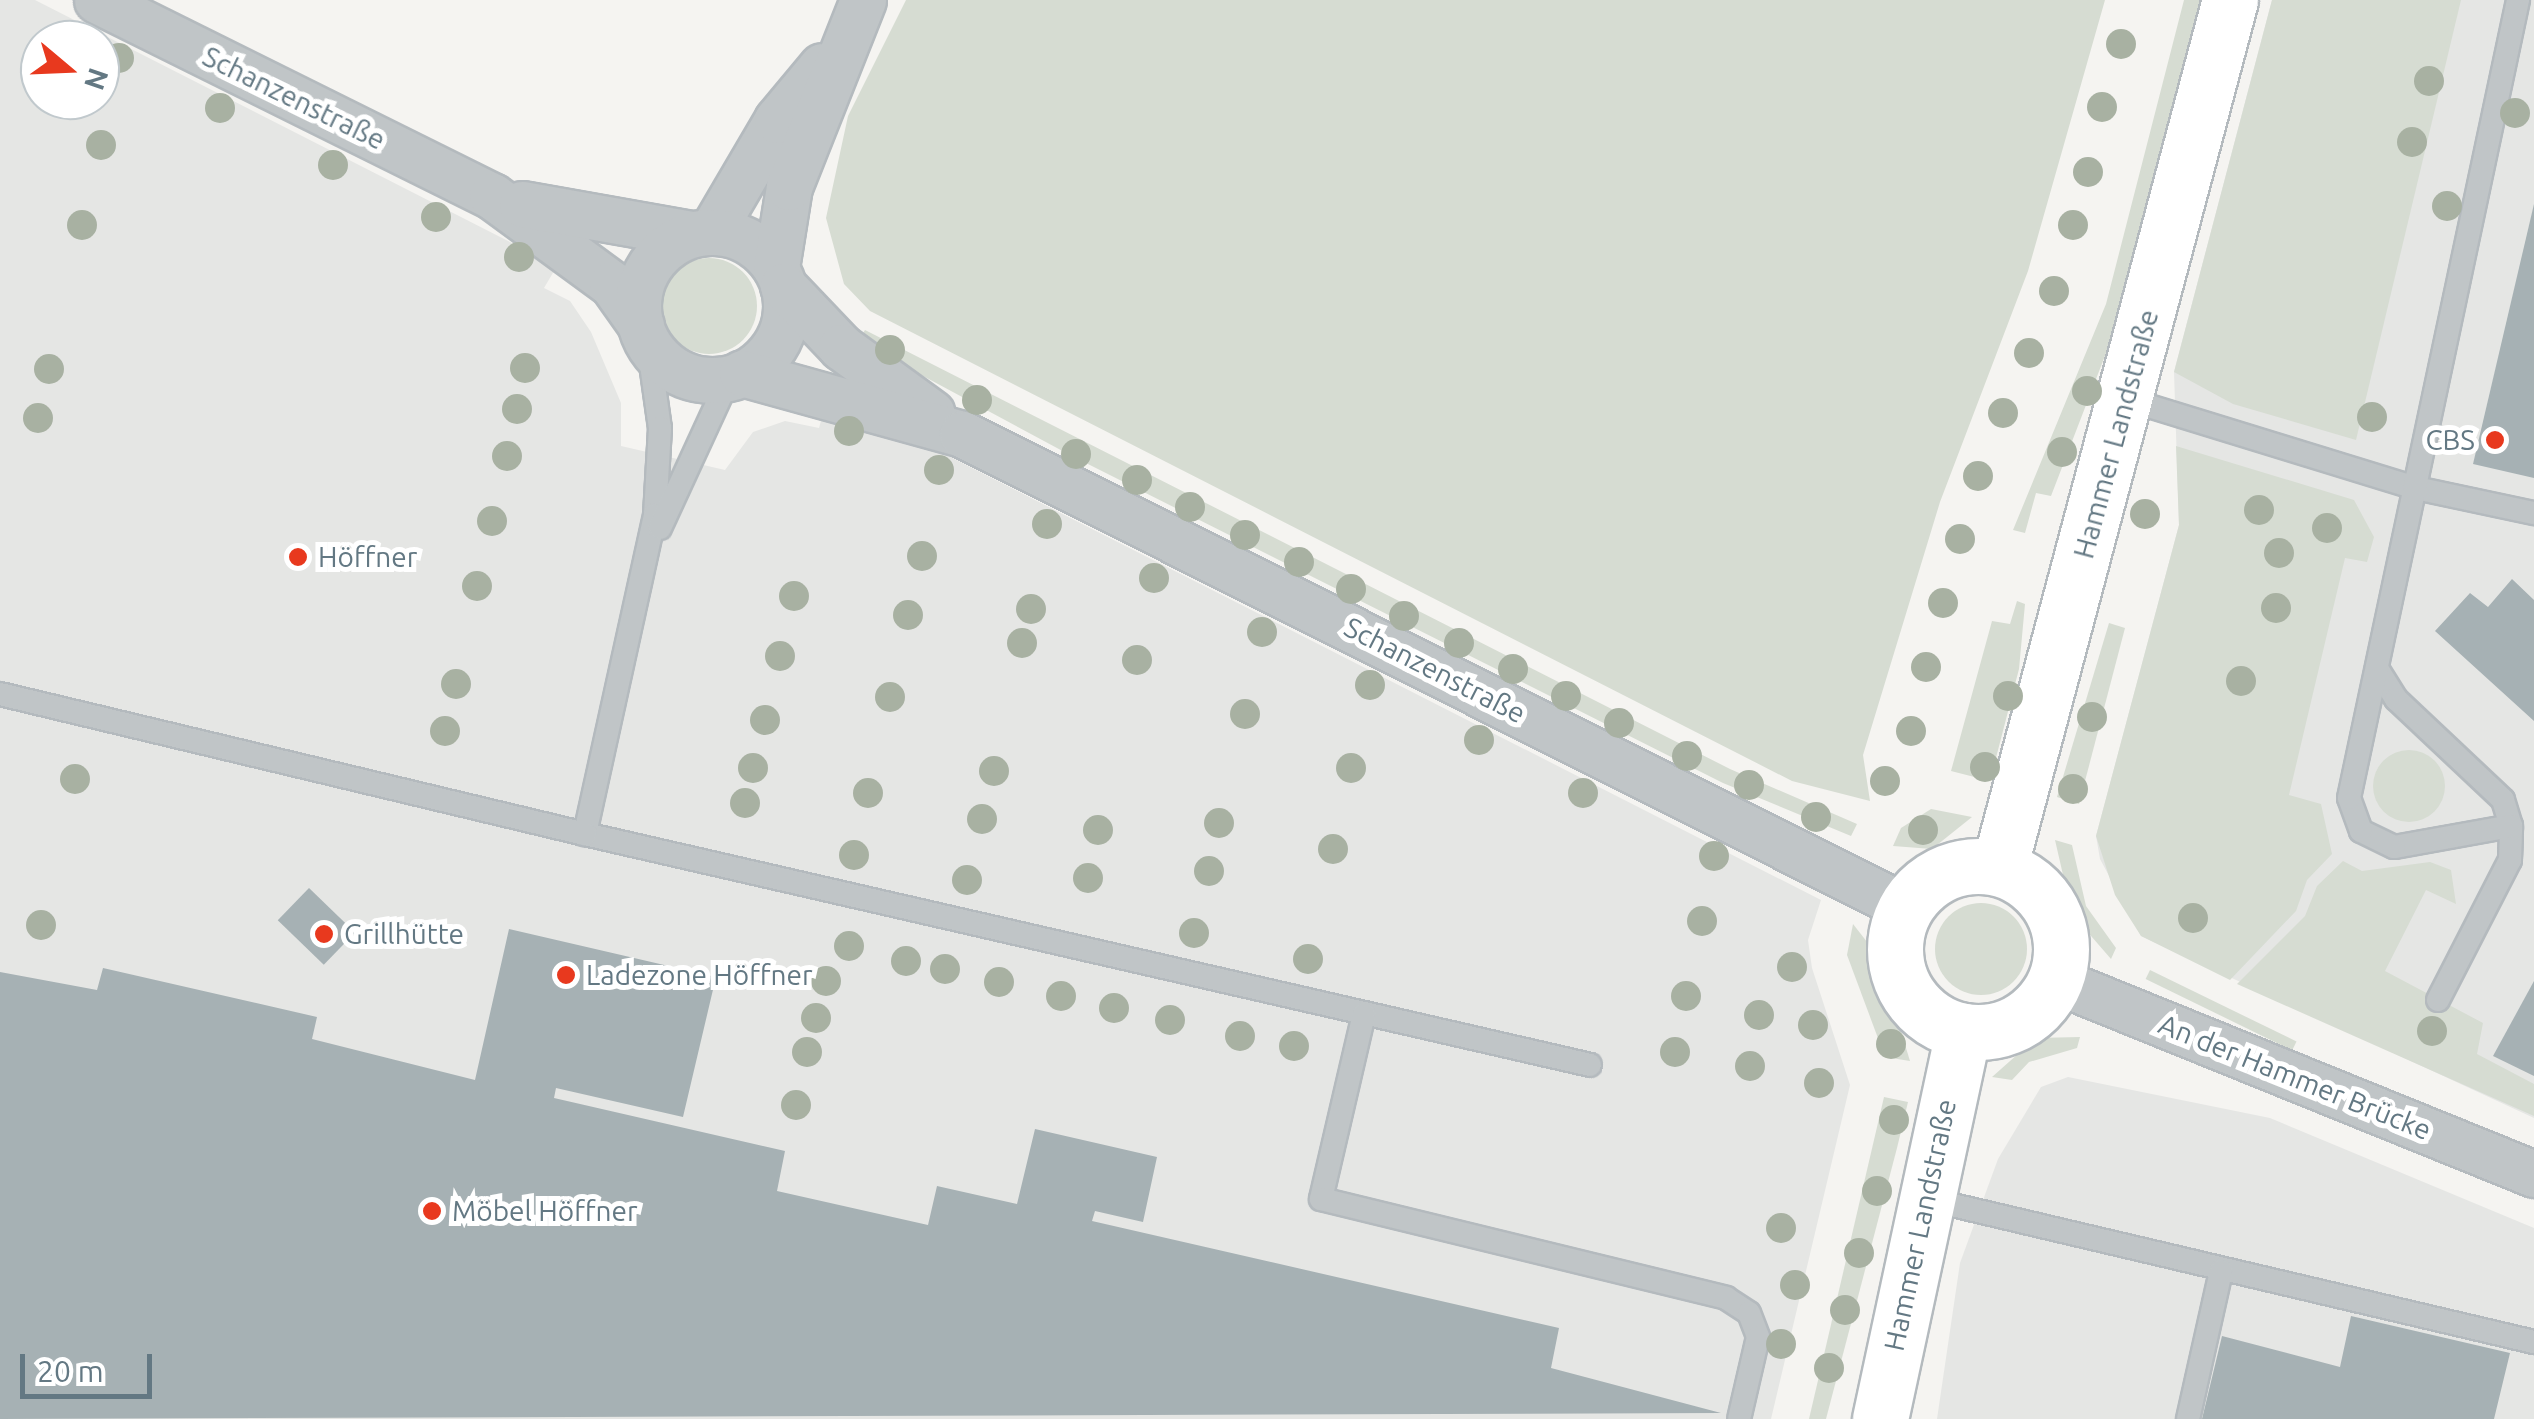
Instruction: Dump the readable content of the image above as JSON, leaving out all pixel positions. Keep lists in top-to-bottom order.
{
  "streets": {
    "street": ["Schanzenstraße", "Hammer Landstraße", "An der Hammer Brücke"]
  },
  "crossings": [
    ["Schanzenstraße", "Hammer Landstraße"],
    ["Schanzenstraße", "An der Hammer Brücke"],
    ["Hammer Landstraße", "An der Hammer Brücke"]
  ],
  "places": [
    "CBS",
    "Höffner",
    "Grillhütte",
    "Ladezone Höffner",
    "Möbel Höffner"
  ],
  "scale_bar": "20 m",
  "north": "right"
}
